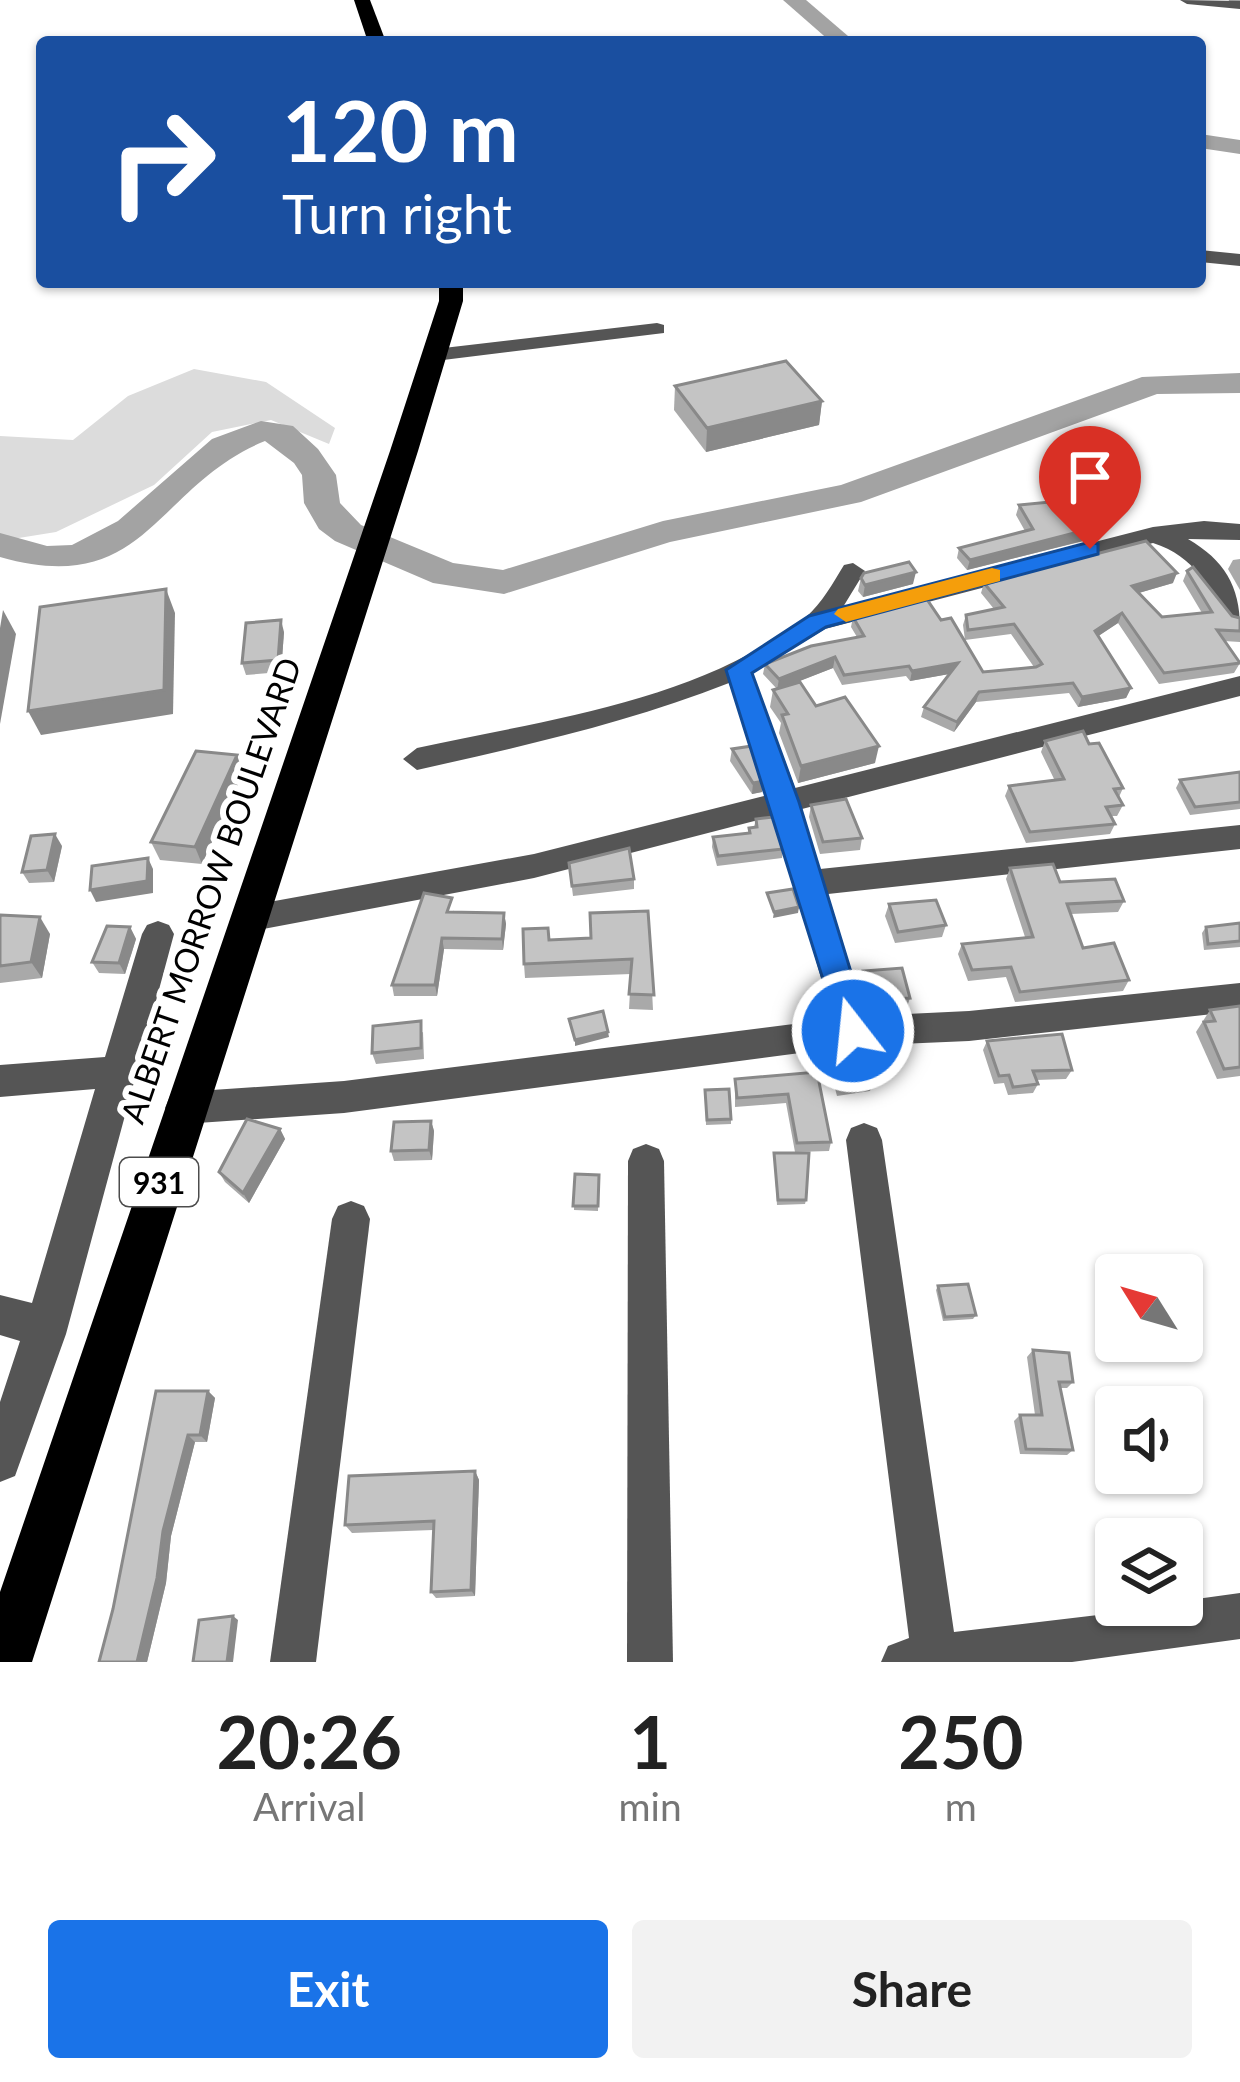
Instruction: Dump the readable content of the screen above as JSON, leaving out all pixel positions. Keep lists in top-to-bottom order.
{
  "streets": {
    "highway": ["ALBERT MORROW BOULEVARD", "931"]
  },
  "north": "top left",
  "page": {
    "turn": ["120 m", "Turn right"],
    "eta": [
      "20:26",
      "Arrival",
      "1",
      "min",
      "250",
      "m"
    ],
    "buttons": ["Exit", "Share"]
  }
}
